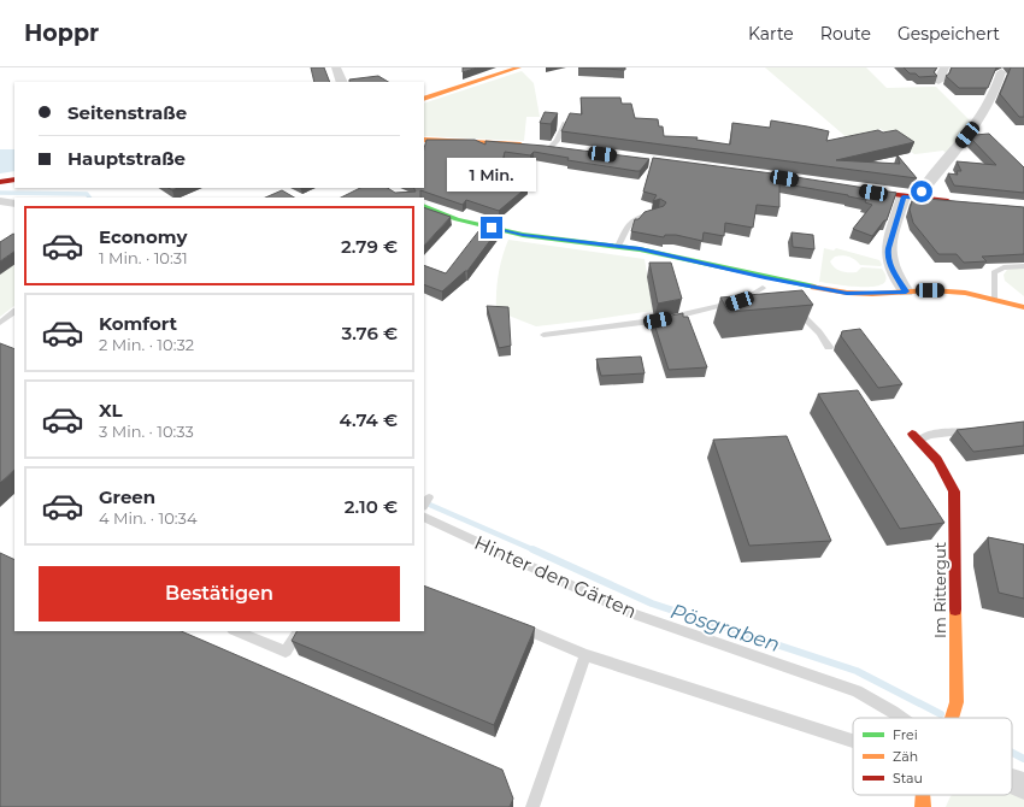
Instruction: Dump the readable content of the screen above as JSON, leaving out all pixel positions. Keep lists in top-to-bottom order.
{
  "streets": {
    "street": ["Im Rittergut"],
    "lane": ["Hinter den Gärten"]
  },
  "water": ["Pösgraben"],
  "legend": ["Frei", "Zäh", "Stau"],
  "page": {
    "header": "Hoppr",
    "nav": ["Karte", "Route", "Gespeichert"],
    "banner": ["Seitenstraße", "Hauptstraße"],
    "bubble": "1 Min.",
    "list": [
      {
        "name": "Economy",
        "note": "1 Min. · 10:31",
        "value": "2.79 €"
      },
      {
        "name": "Komfort",
        "note": "2 Min. · 10:32",
        "value": "3.76 €"
      },
      {
        "name": "XL",
        "note": "3 Min. · 10:33",
        "value": "4.74 €"
      },
      {
        "name": "Green",
        "note": "4 Min. · 10:34",
        "value": "2.10 €"
      }
    ],
    "buttons": "Bestätigen"
  }
}
